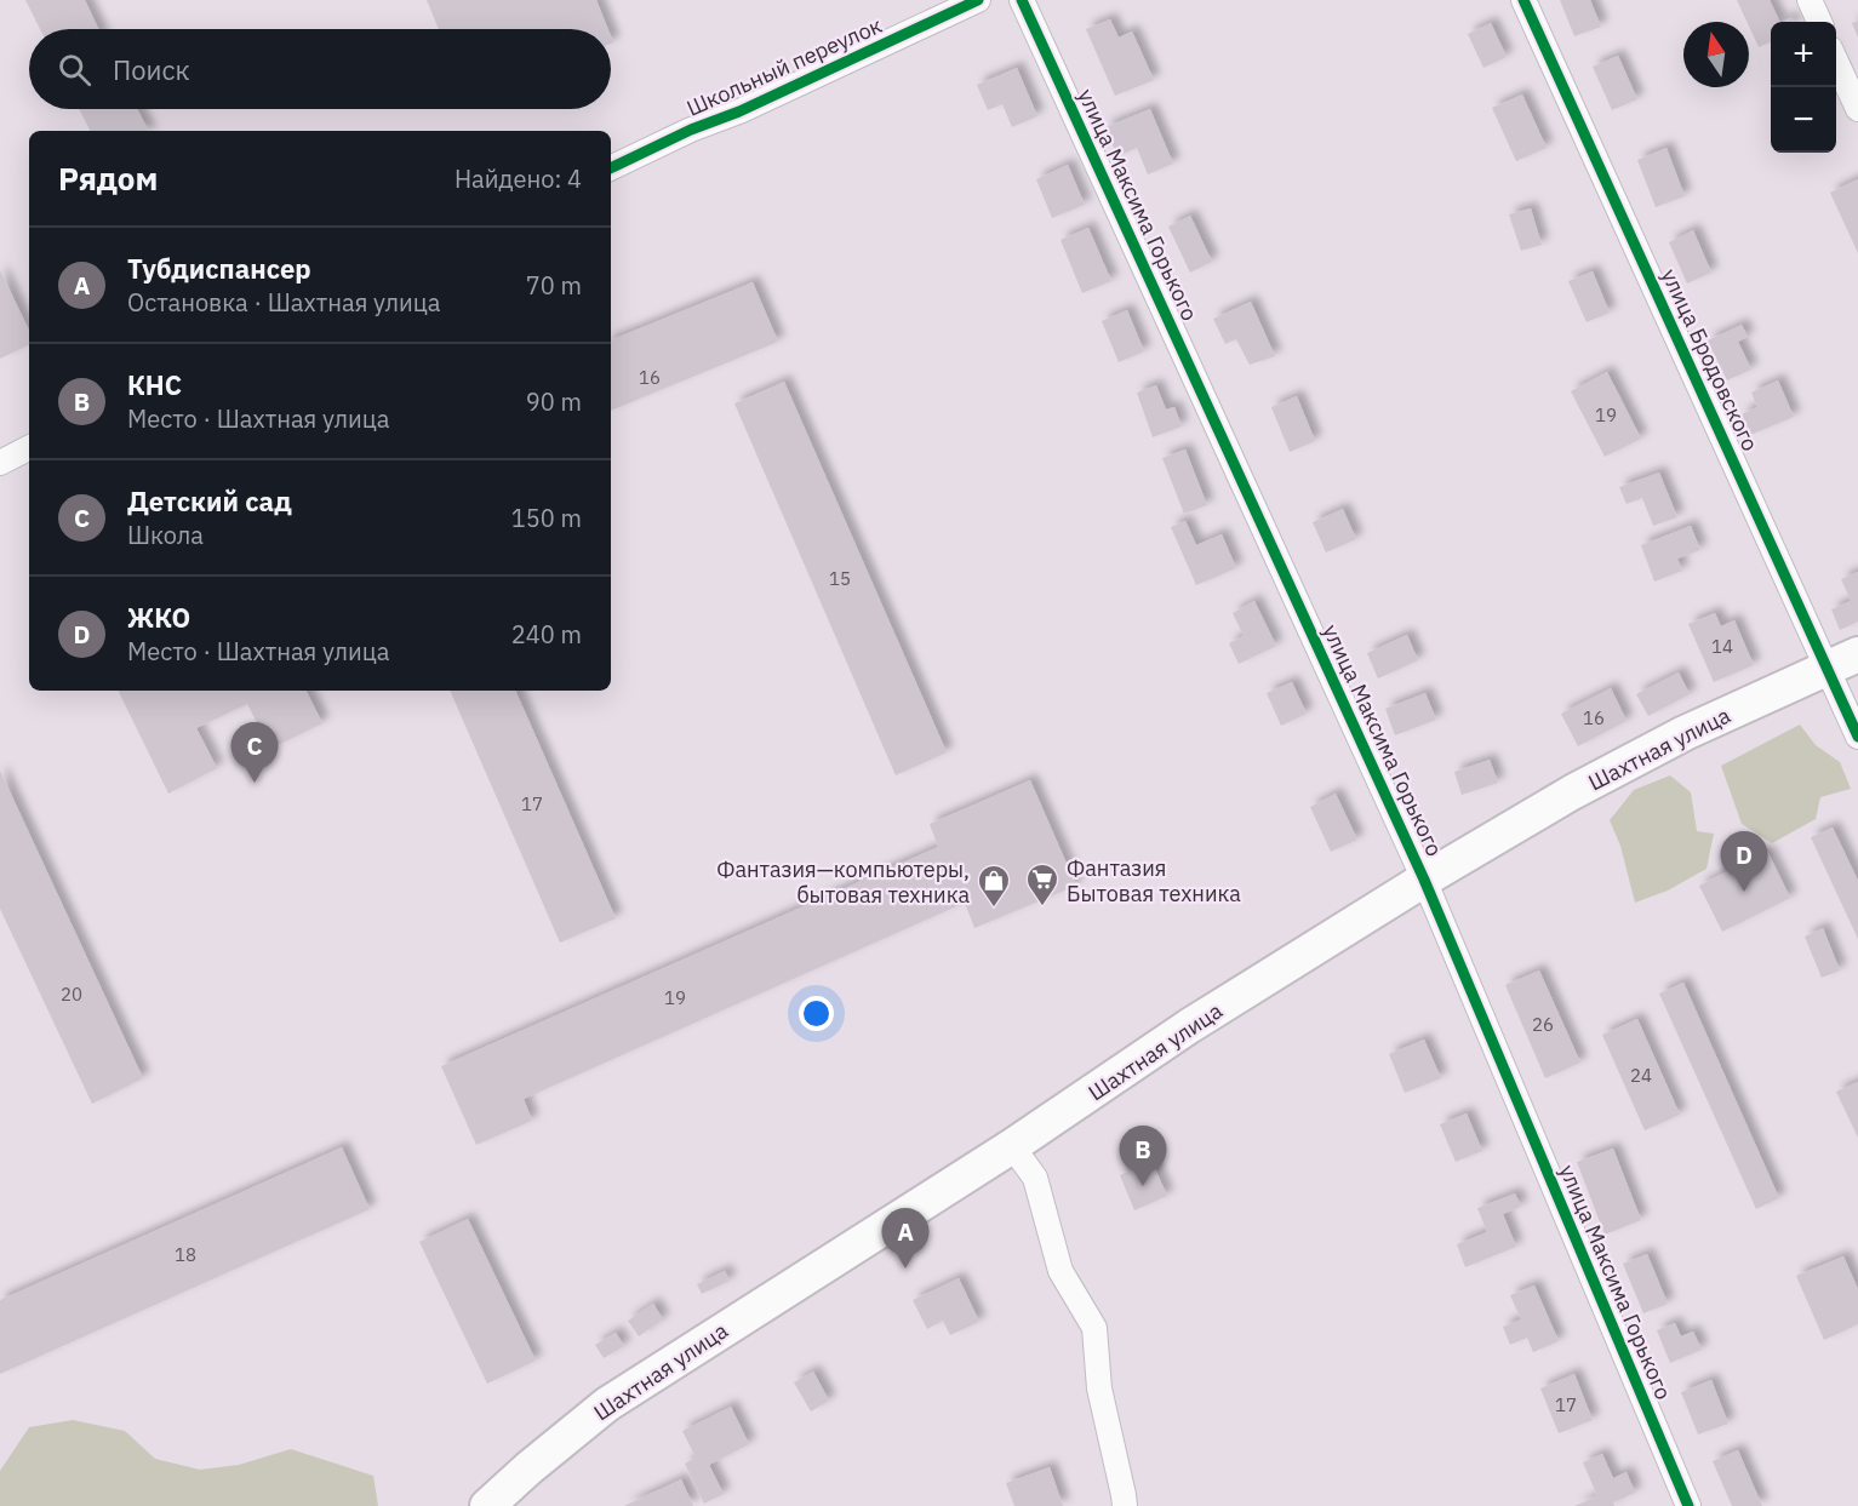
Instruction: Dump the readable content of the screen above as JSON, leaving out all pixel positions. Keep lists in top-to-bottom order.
{
  "streets": {
    "main road": ["Шахтная улица"],
    "street": ["Школьный переулок", "улица Максима Горького", "улица Бродовского"]
  },
  "crossings": [
    ["улица Максима Горького", "Шахтная улица"],
    ["улица Бродовского", "Шахтная улица"]
  ],
  "places": {
    "supermarket": ["Фантазия Бытовая техника"],
    "shop": ["Фантазия—компьютеры, бытовая техника"]
  },
  "house_numbers": [
    "16",
    "19",
    "15",
    "14",
    "16",
    "17",
    "20",
    "19",
    "26",
    "24",
    "18",
    "17"
  ],
  "north": "top",
  "page": {
    "map_buttons": ["+", "−"],
    "search": "Поиск",
    "heading": ["Рядом", "Найдено: 4"],
    "list": [
      {
        "mark": "A",
        "name": "Тубдиспансер",
        "note": "Остановка · Шахтная улица",
        "value": "70 m"
      },
      {
        "mark": "B",
        "name": "КНС",
        "note": "Место · Шахтная улица",
        "value": "90 m"
      },
      {
        "mark": "C",
        "name": "Детский сад",
        "note": "Школа",
        "value": "150 m"
      },
      {
        "mark": "D",
        "name": "ЖКО",
        "note": "Место · Шахтная улица",
        "value": "240 m"
      }
    ],
    "pins": [
      "C",
      "D",
      "B",
      "A"
    ]
  }
}
